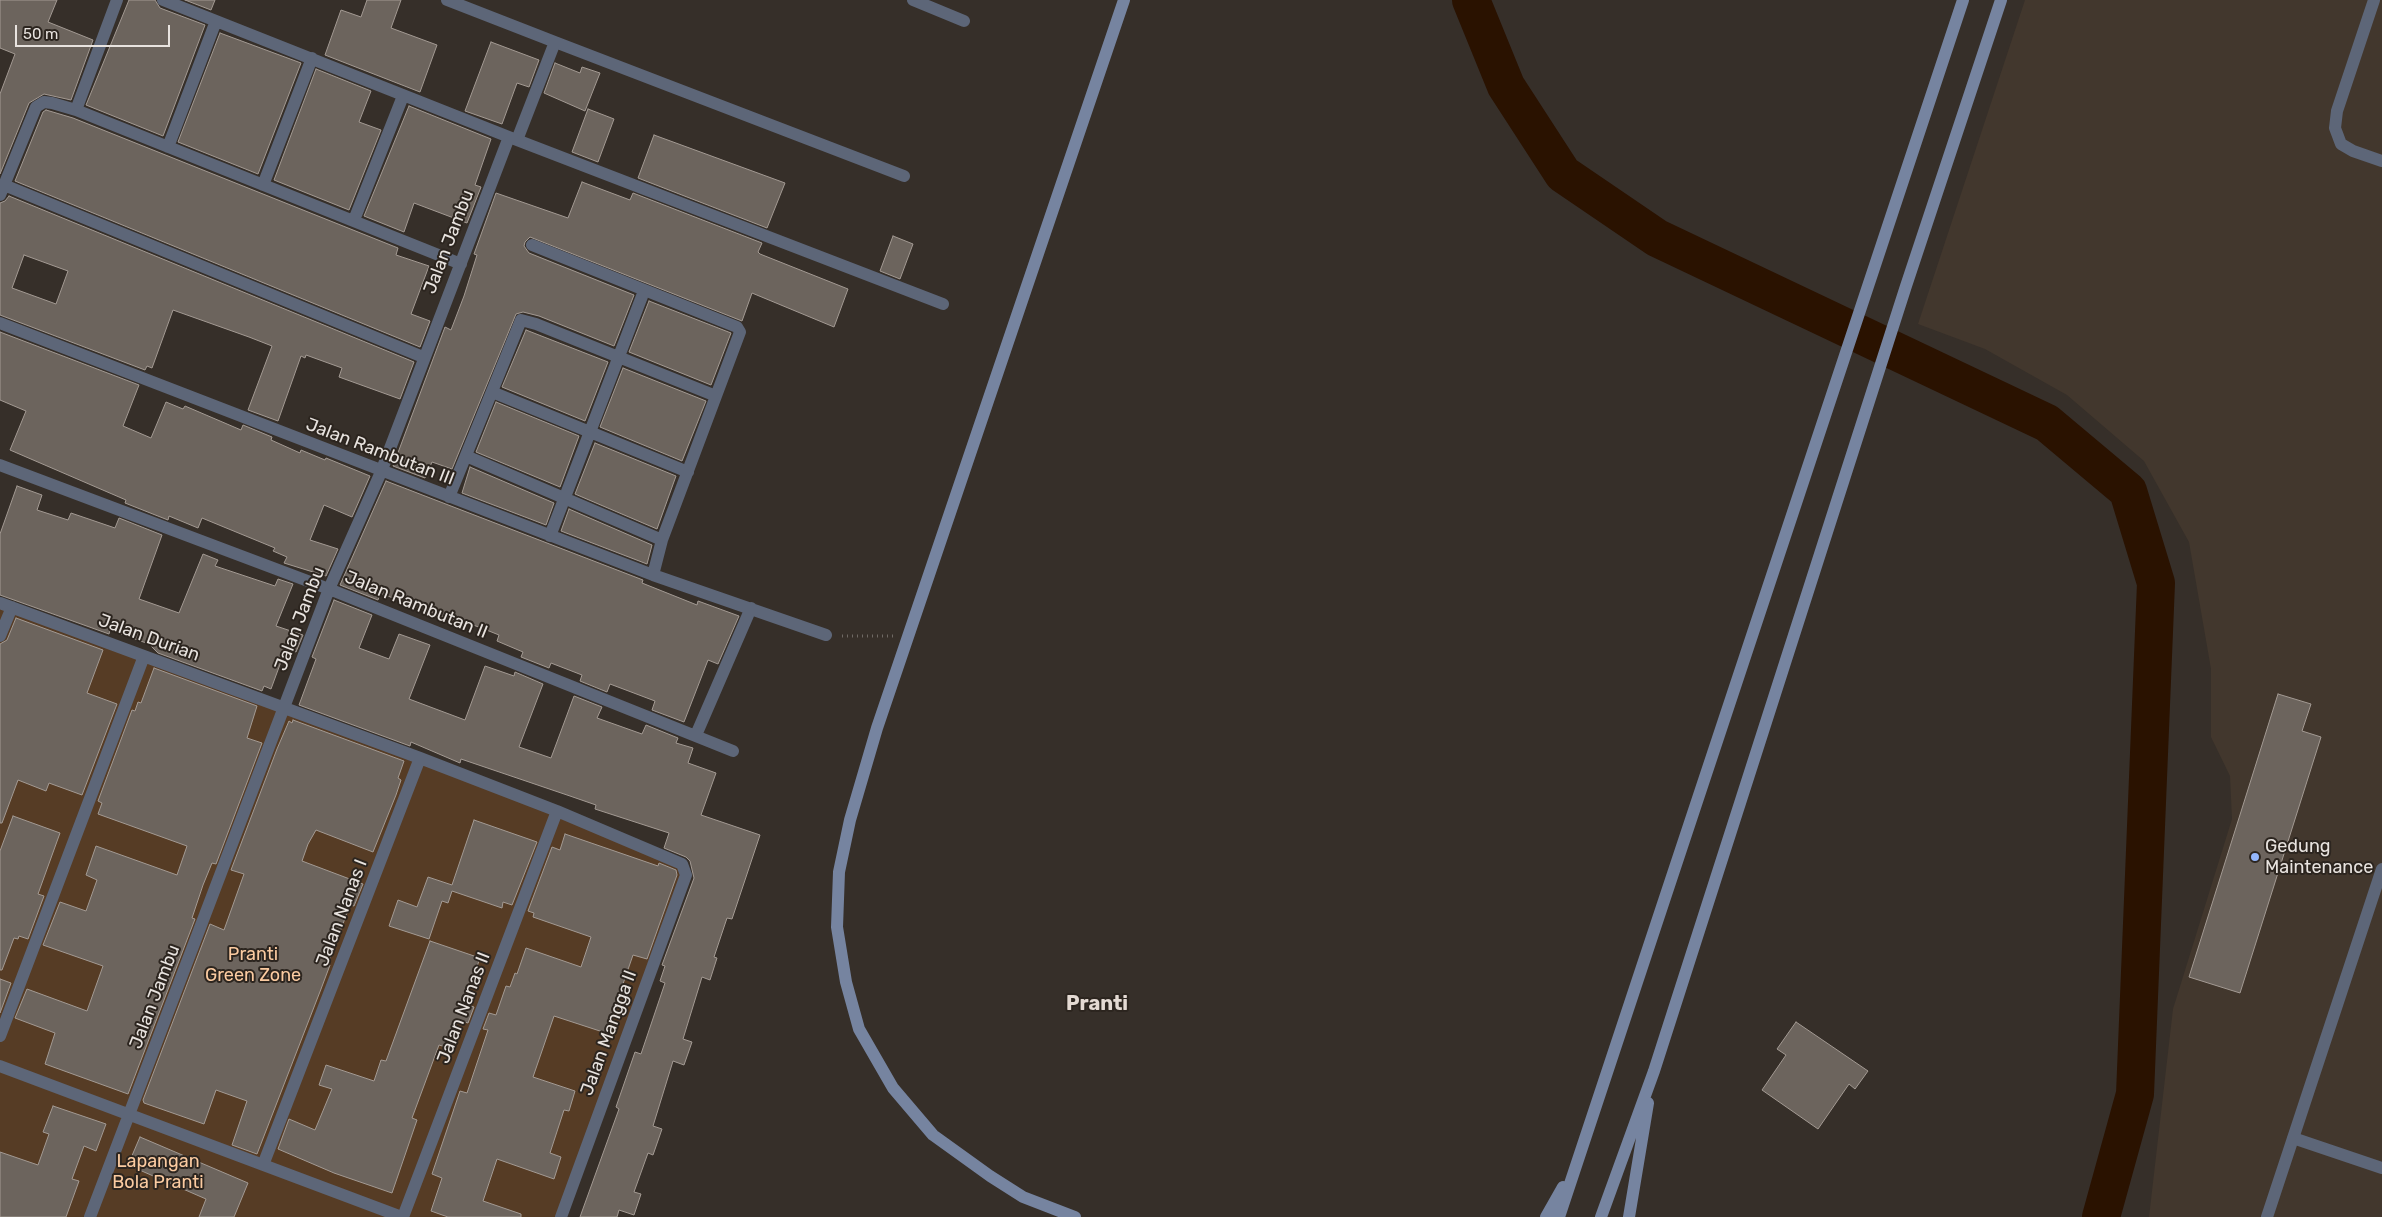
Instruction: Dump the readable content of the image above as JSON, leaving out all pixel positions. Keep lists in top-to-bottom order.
{
  "streets": {
    "street": [
      "Jalan Jambu",
      "Jalan Rambutan III",
      "Jalan Rambutan II",
      "Jalan Durian",
      "Jalan Nanas I",
      "Jalan Nanas II",
      "Jalan Mangga II"
    ]
  },
  "crossings": [
    ["Jalan Jambu", "Jalan Rambutan III"],
    ["Jalan Jambu", "Jalan Rambutan II"],
    ["Jalan Jambu", "Jalan Durian"],
    ["Jalan Durian", "Jalan Nanas I"],
    ["Jalan Durian", "Jalan Nanas II"],
    ["Jalan Durian", "Jalan Mangga II"]
  ],
  "districts": ["Pranti"],
  "parks": ["Pranti Green Zone", "Lapangan Bola Pranti"],
  "places": ["Gedung Maintenance"],
  "scale_bar": "50 m"
}
